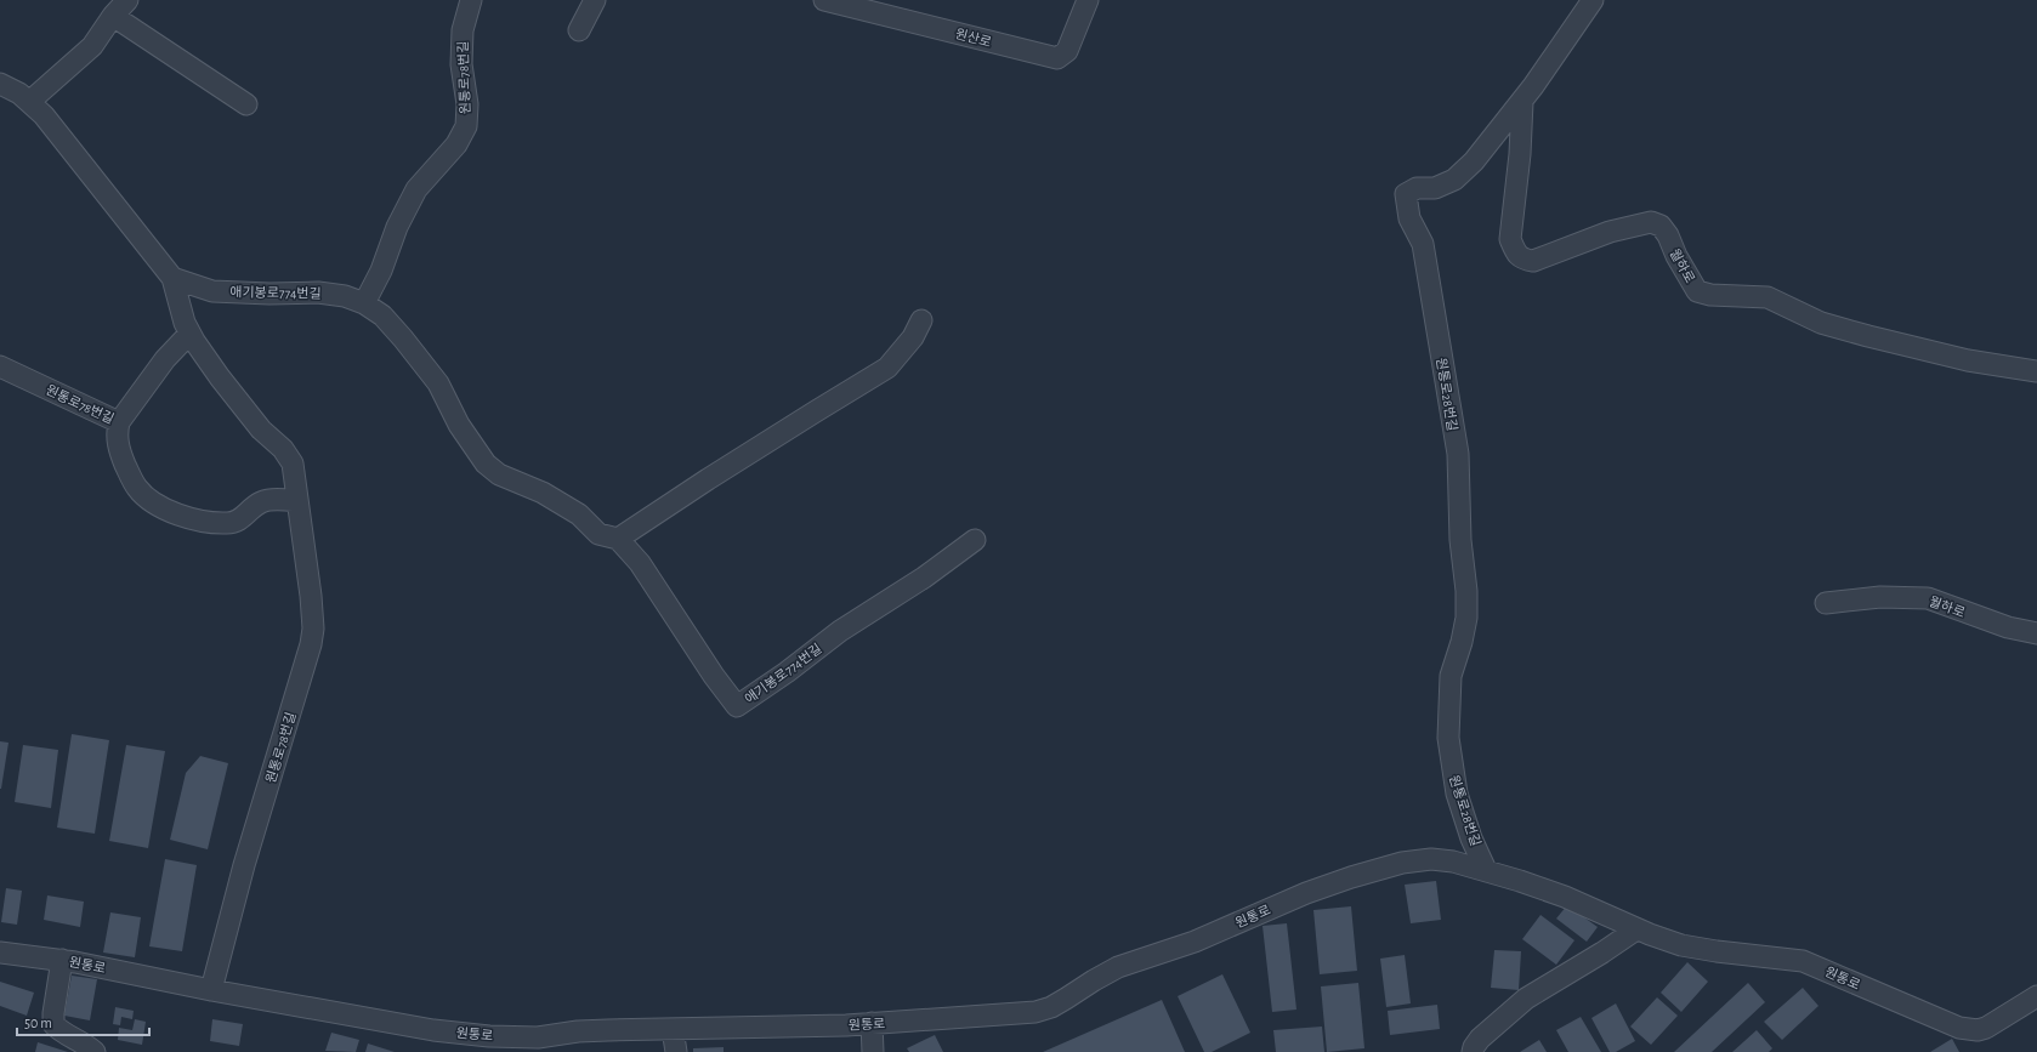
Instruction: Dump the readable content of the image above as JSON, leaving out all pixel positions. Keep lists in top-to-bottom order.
{
  "streets": {
    "street": [
      "원산로",
      "원통로78번길",
      "월하로",
      "애기봉로774번길",
      "원통로28번길",
      "원통로"
    ]
  },
  "crossings": [
    ["원통로78번길", "애기봉로774번길"],
    ["원통로78번길", "원통로"],
    ["월하로", "원통로28번길"],
    ["원통로28번길", "원통로"]
  ],
  "scale_bar": "50 m"
}
